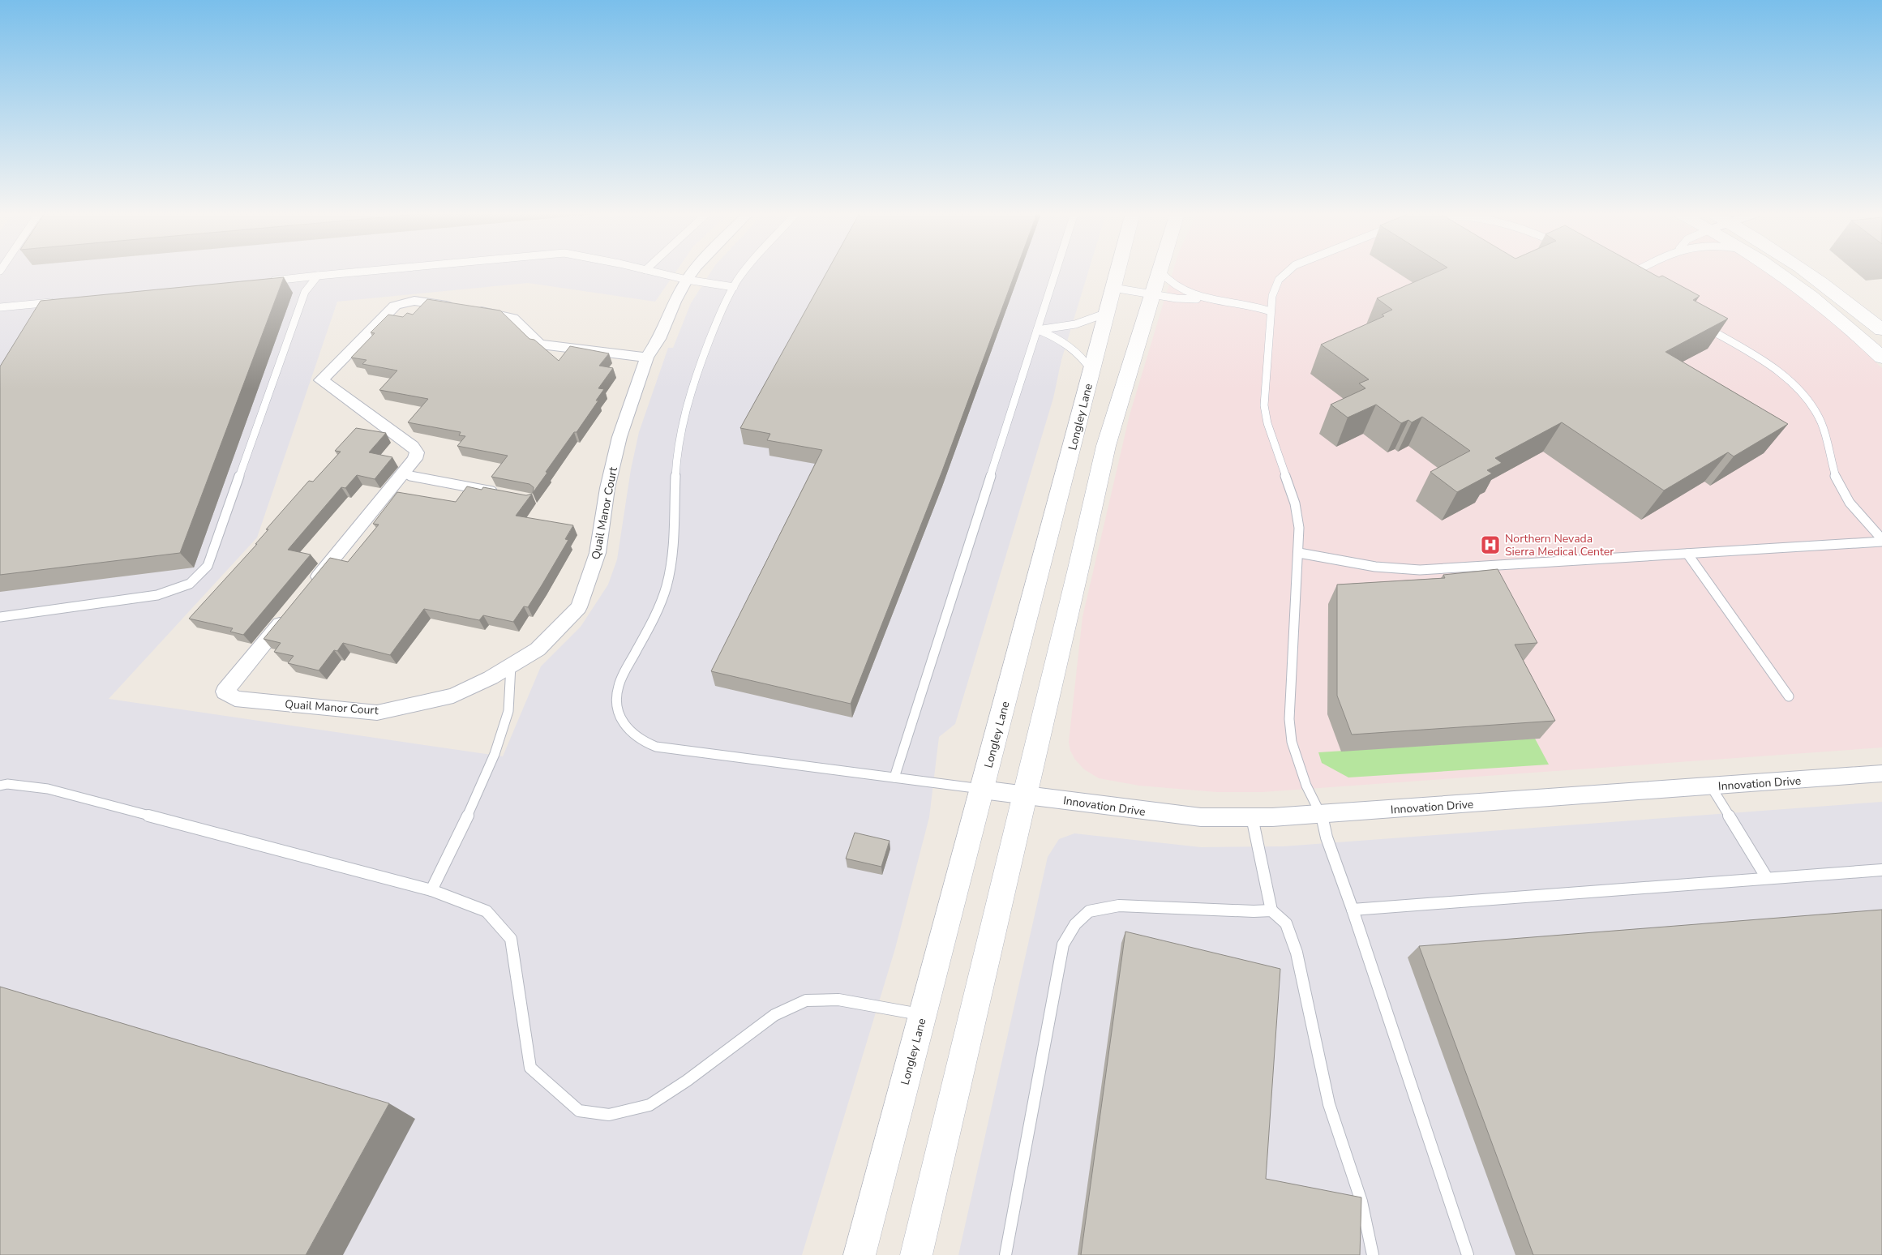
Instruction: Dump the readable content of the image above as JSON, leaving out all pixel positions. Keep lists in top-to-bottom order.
{
  "streets": {
    "main road": ["Longley Lane"],
    "street": ["Quail Manor Court", "Innovation Drive"]
  },
  "crossings": [
    ["Longley Lane", "Innovation Drive"]
  ],
  "places": {
    "hospital": ["Northern Nevada Sierra Medical Center"]
  }
}
